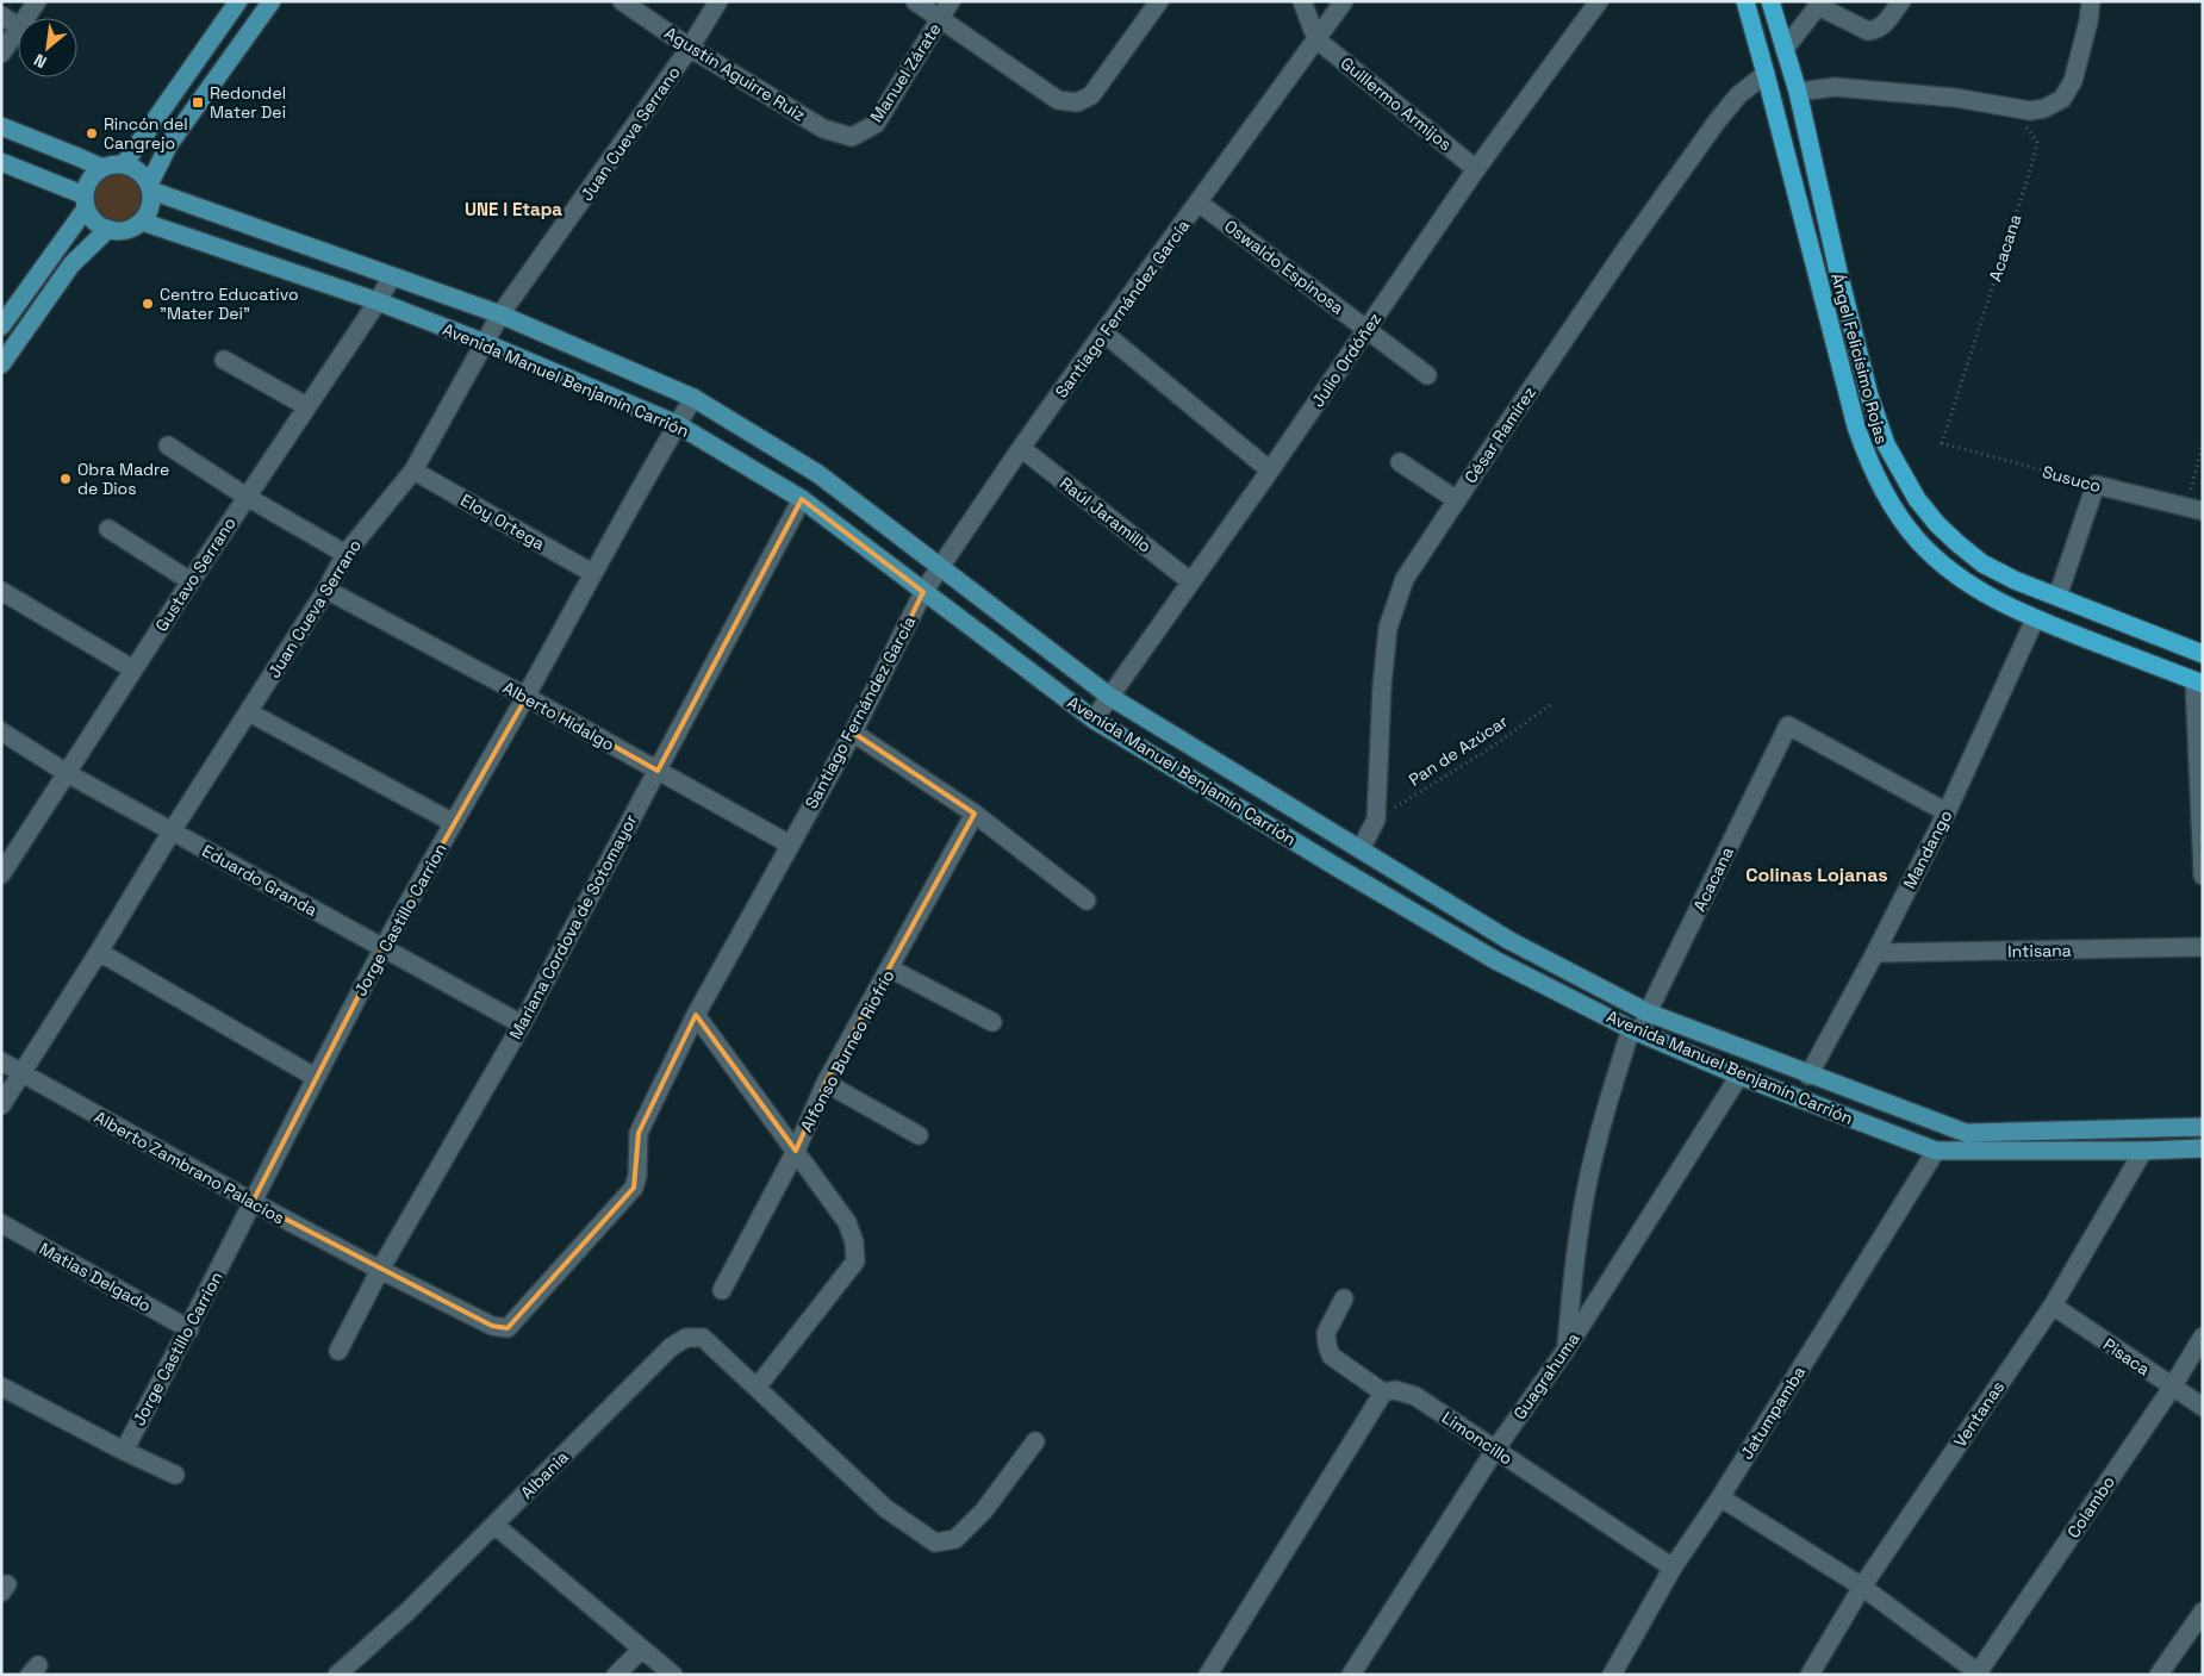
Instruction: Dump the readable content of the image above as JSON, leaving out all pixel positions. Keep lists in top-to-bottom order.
{
  "streets": {
    "highway": ["Ángel Felicísimo Rojas"],
    "main road": ["Avenida Manuel Benjamín Carrión"],
    "street": [
      "Manuel Zárate",
      "Agustín Aguirre Ruiz",
      "Guillermo Armijos",
      "Juan Cueva Serrano",
      "Acacana",
      "Oswaldo Espinosa",
      "Santiago Fernández García",
      "Julio Ordóñez",
      "César Ramírez",
      "Susuco",
      "Raúl Jaramillo",
      "Eloy Ortega",
      "Gustavo Serrano",
      "Alberto Hidalgo",
      "Mandango",
      "Eduardo Granda",
      "Jorge Castillo Carrion",
      "Mariana Cordova de Sotomayor",
      "Intisana",
      "Alfonso Burneo Riofrío",
      "Alberto Zambrano Palacios",
      "Matias Delgado",
      "Pisaca",
      "Guagrahuma",
      "Jatumpamba",
      "Ventanas",
      "Limoncillo",
      "Albania",
      "Colambo"
    ],
    "path": ["Pan de Azúcar"]
  },
  "crossings": [
    ["Manuel Zárate", "Agustín Aguirre Ruiz"],
    ["Agustín Aguirre Ruiz", "Juan Cueva Serrano"],
    ["Guillermo Armijos", "Santiago Fernández García"],
    ["Guillermo Armijos", "Julio Ordóñez"],
    ["Juan Cueva Serrano", "Avenida Manuel Benjamín Carrión"],
    ["Juan Cueva Serrano", "Eloy Ortega"],
    ["Juan Cueva Serrano", "Alberto Hidalgo"],
    ["Juan Cueva Serrano", "Eduardo Granda"],
    ["Juan Cueva Serrano", "Alberto Zambrano Palacios"],
    ["Acacana", "Avenida Manuel Benjamín Carrión"],
    ["Acacana", "Susuco"],
    ["Acacana", "Mandango"],
    ["Acacana", "Guagrahuma"],
    ["Oswaldo Espinosa", "Santiago Fernández García"],
    ["Oswaldo Espinosa", "Julio Ordóñez"],
    ["Santiago Fernández García", "Avenida Manuel Benjamín Carrión"],
    ["Santiago Fernández García", "Raúl Jaramillo"],
    ["Santiago Fernández García", "Alberto Hidalgo"],
    ["Santiago Fernández García", "Mariana Cordova de Sotomayor"],
    ["Santiago Fernández García", "Alberto Zambrano Palacios"],
    ["Ángel Felicísimo Rojas", "César Ramírez"],
    ["Ángel Felicísimo Rojas", "Mandango"],
    ["Julio Ordóñez", "Avenida Manuel Benjamín Carrión"],
    ["Julio Ordóñez", "Raúl Jaramillo"],
    ["Avenida Manuel Benjamín Carrión", "César Ramírez"],
    ["Avenida Manuel Benjamín Carrión", "Gustavo Serrano"],
    ["Avenida Manuel Benjamín Carrión", "Mandango"],
    ["Avenida Manuel Benjamín Carrión", "Jorge Castillo Carrion"],
    ["Avenida Manuel Benjamín Carrión", "Mariana Cordova de Sotomayor"],
    ["Avenida Manuel Benjamín Carrión", "Guagrahuma"],
    ["Avenida Manuel Benjamín Carrión", "Jatumpamba"],
    ["Avenida Manuel Benjamín Carrión", "Ventanas"],
    ["César Ramírez", "Pan de Azúcar"],
    ["Eloy Ortega", "Jorge Castillo Carrion"],
    ["Gustavo Serrano", "Eduardo Granda"],
    ["Alberto Hidalgo", "Jorge Castillo Carrion"],
    ["Alberto Hidalgo", "Mariana Cordova de Sotomayor"],
    ["Mandango", "Intisana"],
    ["Eduardo Granda", "Jorge Castillo Carrion"],
    ["Eduardo Granda", "Mariana Cordova de Sotomayor"],
    ["Jorge Castillo Carrion", "Alberto Zambrano Palacios"],
    ["Jorge Castillo Carrion", "Matias Delgado"],
    ["Mariana Cordova de Sotomayor", "Alberto Zambrano Palacios"],
    ["Pisaca", "Ventanas"],
    ["Pisaca", "Colambo"],
    ["Guagrahuma", "Limoncillo"],
    ["Jatumpamba", "Limoncillo"]
  ],
  "districts": ["UNE I Etapa", "Colinas Lojanas"],
  "places": {
    "transit": ["Redondel Mater Dei"],
    "other": ["Rincón del Cangrejo", "Centro Educativo \"Mater Dei\"", "Obra Madre de Dios"]
  },
  "north": "bottom left"
}
